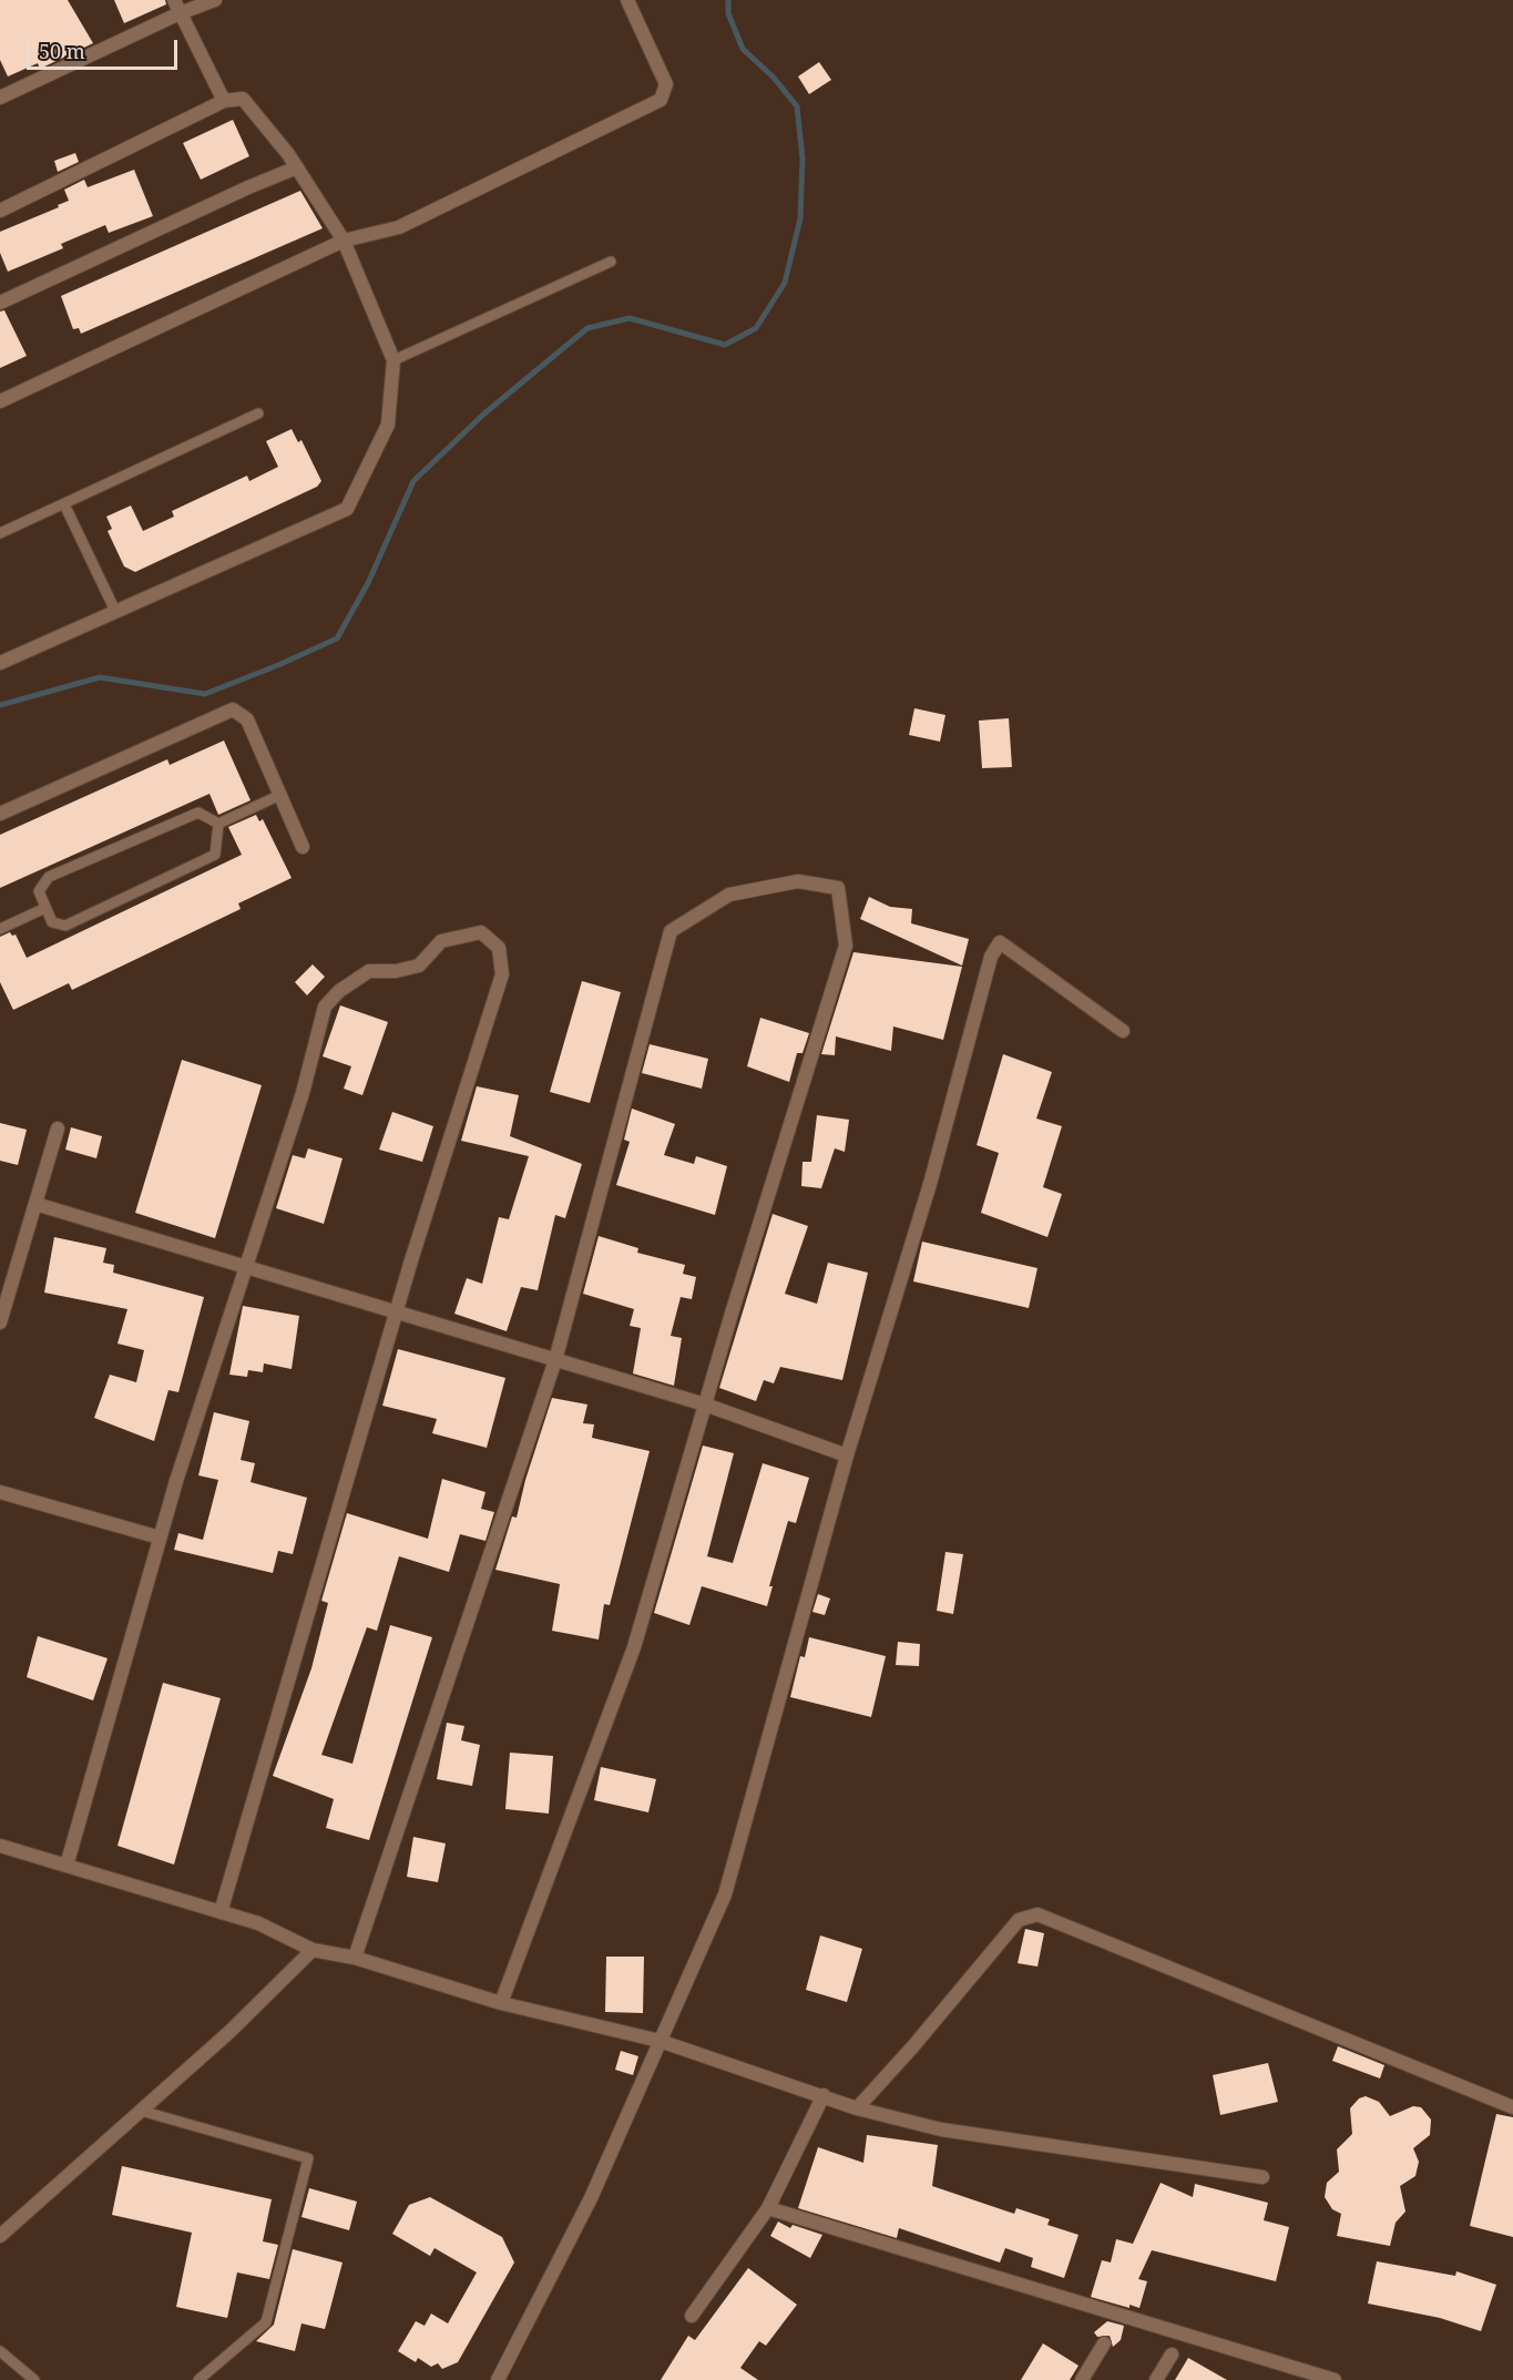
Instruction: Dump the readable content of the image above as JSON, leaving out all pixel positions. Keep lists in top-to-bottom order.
{
  "scale_bar": "50 m"
}
